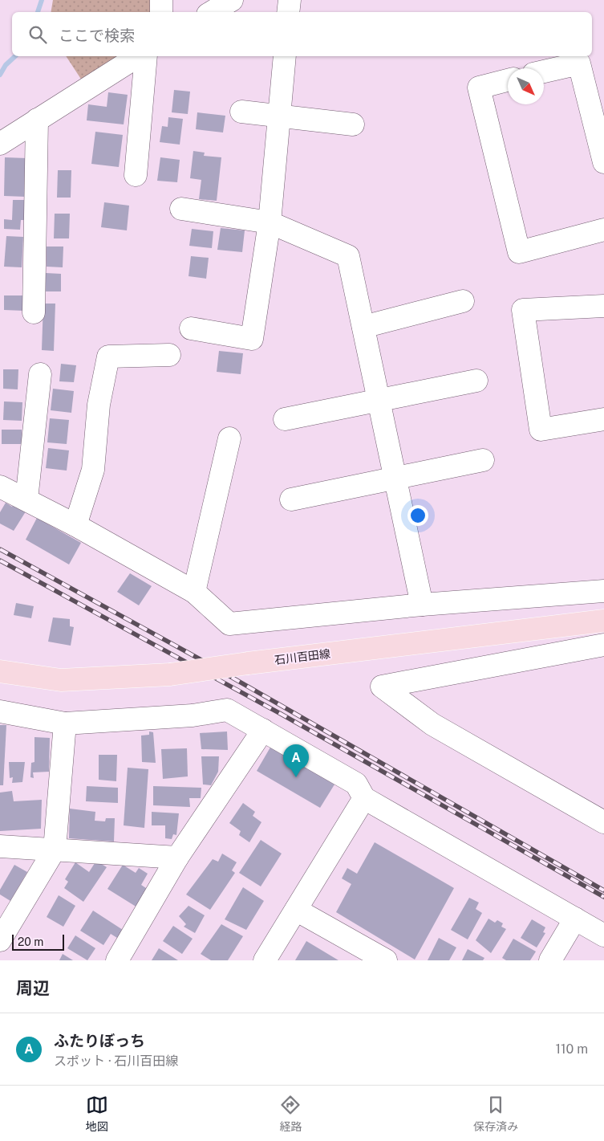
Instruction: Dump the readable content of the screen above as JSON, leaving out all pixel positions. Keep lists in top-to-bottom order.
{
  "streets": {
    "main road": ["石川百田線"]
  },
  "scale_bar": "20 m",
  "north": "bottom right",
  "page": {
    "search": "ここで検索",
    "pins": "A",
    "scale": "20 m",
    "heading": "周辺",
    "list": [
      {
        "mark": "A",
        "name": "ふたりぼっち",
        "note": "スポット · 石川百田線",
        "value": "110 m"
      }
    ],
    "nav": ["地図", "経路", "保存済み"]
  }
}
